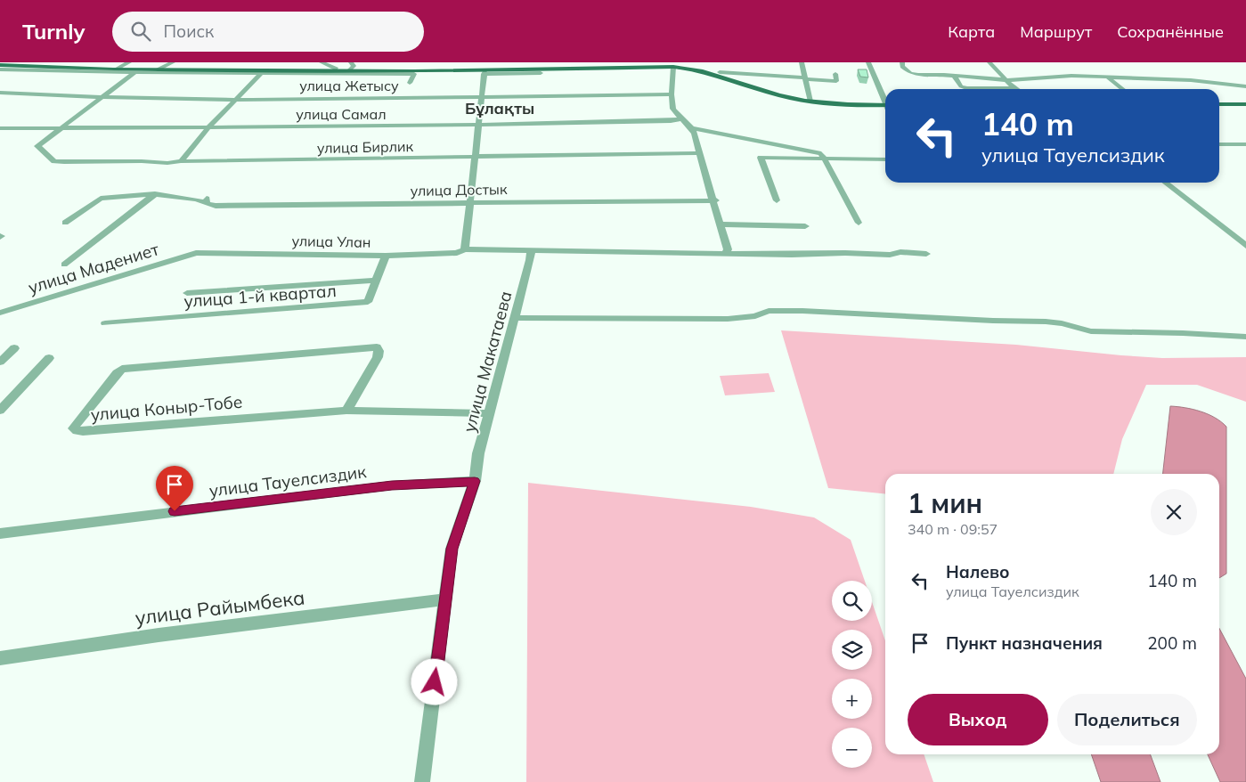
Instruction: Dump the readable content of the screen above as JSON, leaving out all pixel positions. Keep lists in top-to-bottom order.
{
  "streets": {
    "street": [
      "улица Жетысу",
      "улица Самал",
      "улица Бирлик",
      "улица Достык",
      "улица Улан",
      "улица Мадениет",
      "улица 1-й квартал",
      "улица Макатаева",
      "улица Коныр-Тобе",
      "улица Тауелсиздик",
      "улица Райымбека"
    ]
  },
  "crossings": [
    ["улица Самал", "улица Бирлик"],
    ["улица Улан", "улица Мадениет"],
    ["улица Улан", "улица 1-й квартал"],
    ["улица Улан", "улица Макатаева"],
    ["улица Макатаева", "улица Коныр-Тобе"],
    ["улица Макатаева", "улица Тауелсиздик"],
    ["улица Макатаева", "улица Райымбека"]
  ],
  "districts": ["Бұлақты"],
  "page": {
    "header": "Turnly",
    "search": "Поиск",
    "nav": ["Карта", "Маршрут", "Сохранённые"],
    "turn": ["140 m", "улица Тауелсиздик"],
    "heading": ["1 мин", "340 m · 09:57"],
    "list": [
      {
        "name": "Налево",
        "note": "улица Тауелсиздик",
        "value": "140 m"
      },
      {
        "name": "Пункт назначения",
        "value": "200 m"
      }
    ],
    "map_buttons": ["+", "−"],
    "buttons": ["Выход", "Поделиться"]
  }
}
